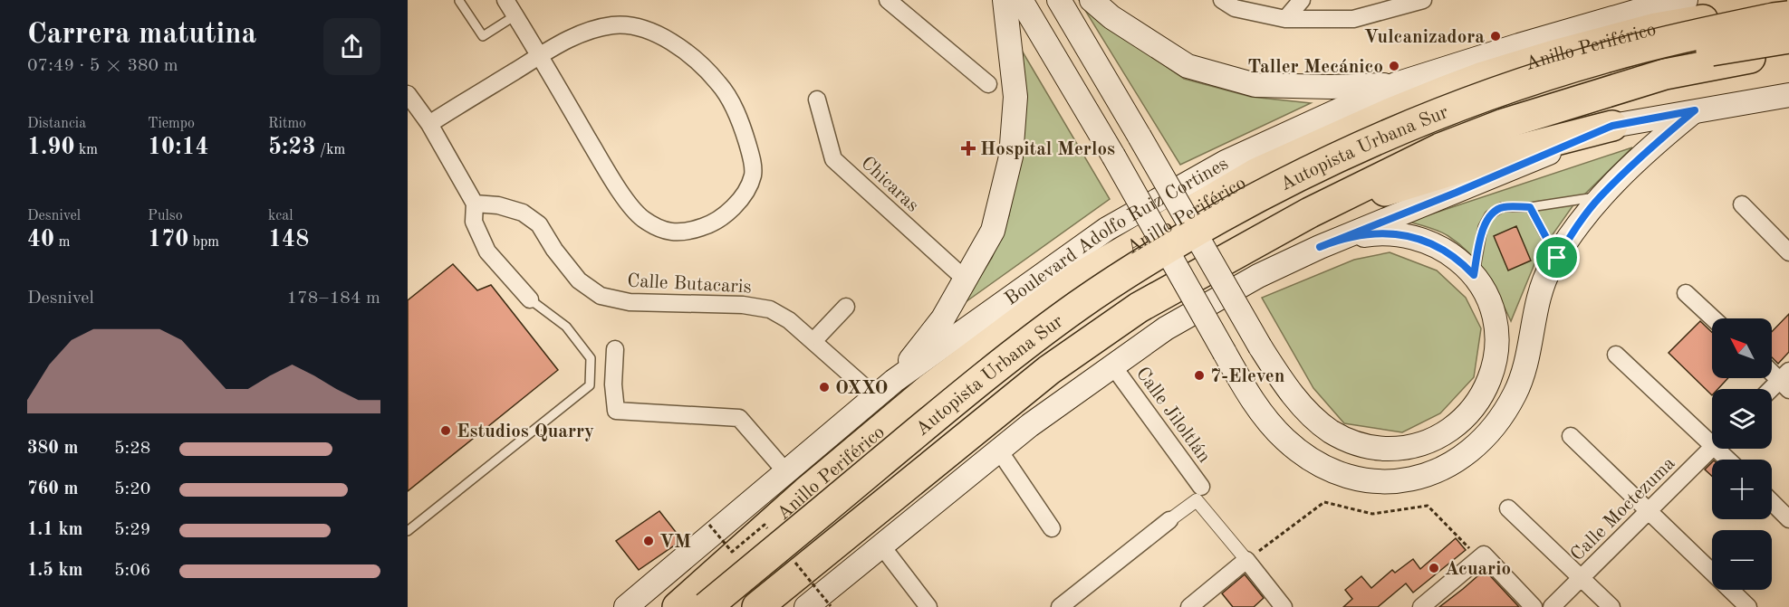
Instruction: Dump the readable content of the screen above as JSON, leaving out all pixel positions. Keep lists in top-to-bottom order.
{
  "streets": {
    "highway": ["Anillo Periférico", "Autopista Urbana Sur"],
    "main road": ["Boulevard Adolfo Ruiz Cortines"],
    "street": [
      "Chicaras",
      "Calle Butacaris",
      "Calle Jiloltlán",
      "Calle Moctezuma"
    ]
  },
  "crossings": [
    ["Boulevard Adolfo Ruiz Cortines", "Calle Butacaris"]
  ],
  "places": {
    "other": [
      "Vulcanizadora",
      "Taller Mecánico",
      "7-Eleven",
      "OXXO",
      "Estudios Quarry",
      "VM",
      "Acuario"
    ],
    "health": ["Hospital Merlos"]
  },
  "north": "top left",
  "page": {
    "heading": ["Carrera matutina", "07:49 · 5 × 380 m"],
    "stats": [
      ["Distancia", "1.90 km"],
      ["Tiempo", "10:14"],
      ["Ritmo", "5:23 /km"],
      ["Desnivel", "40 m"],
      ["Pulso", "170 bpm"],
      ["kcal", "148"]
    ],
    "chart": ["Desnivel", "178–184 m"],
    "map_buttons": ["+", "−"],
    "list": [
      {
        "name": "380 m",
        "note": "5:28"
      },
      {
        "name": "760 m",
        "note": "5:20"
      },
      {
        "name": "1.1 km",
        "note": "5:29"
      },
      {
        "name": "1.5 km",
        "note": "5:06"
      }
    ]
  }
}
